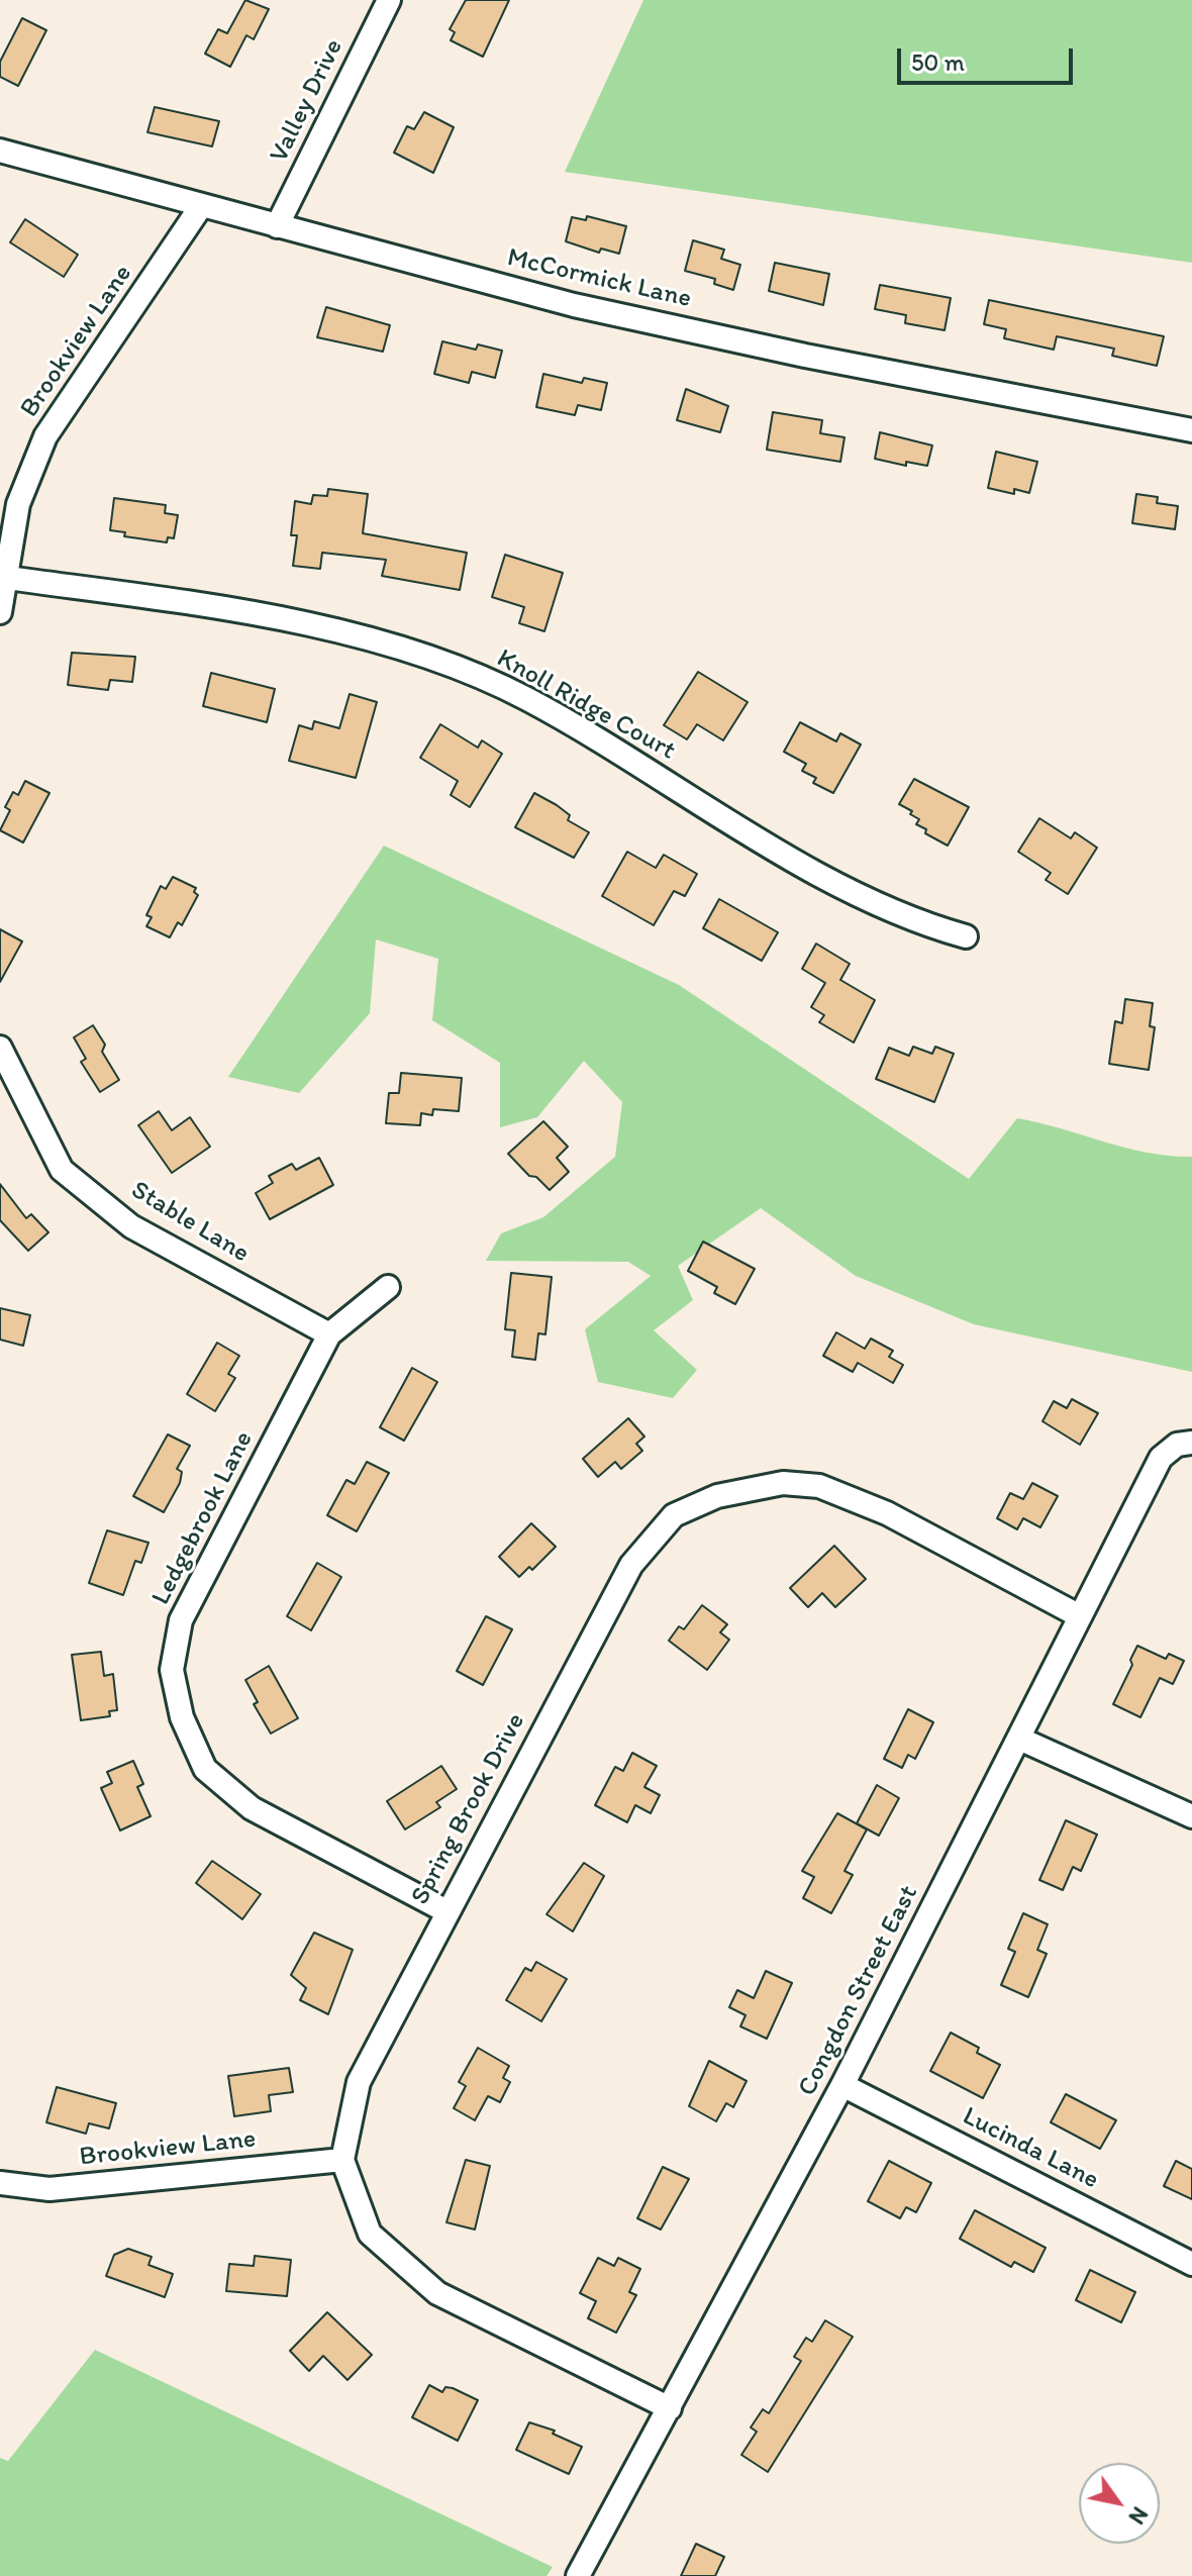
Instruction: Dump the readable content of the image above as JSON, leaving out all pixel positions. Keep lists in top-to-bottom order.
{
  "streets": {
    "street": [
      "Valley Drive",
      "McCormick Lane",
      "Brookview Lane",
      "Knoll Ridge Court",
      "Stable Lane",
      "Ledgebrook Lane",
      "Spring Brook Drive",
      "Congdon Street East",
      "Lucinda Lane"
    ]
  },
  "crossings": [
    ["Valley Drive", "McCormick Lane"],
    ["McCormick Lane", "Brookview Lane"],
    ["Brookview Lane", "Knoll Ridge Court"],
    ["Brookview Lane", "Spring Brook Drive"],
    ["Stable Lane", "Ledgebrook Lane"],
    ["Ledgebrook Lane", "Spring Brook Drive"],
    ["Spring Brook Drive", "Congdon Street East"],
    ["Congdon Street East", "Lucinda Lane"]
  ],
  "scale_bar": "50 m",
  "north": "bottom right"
}
